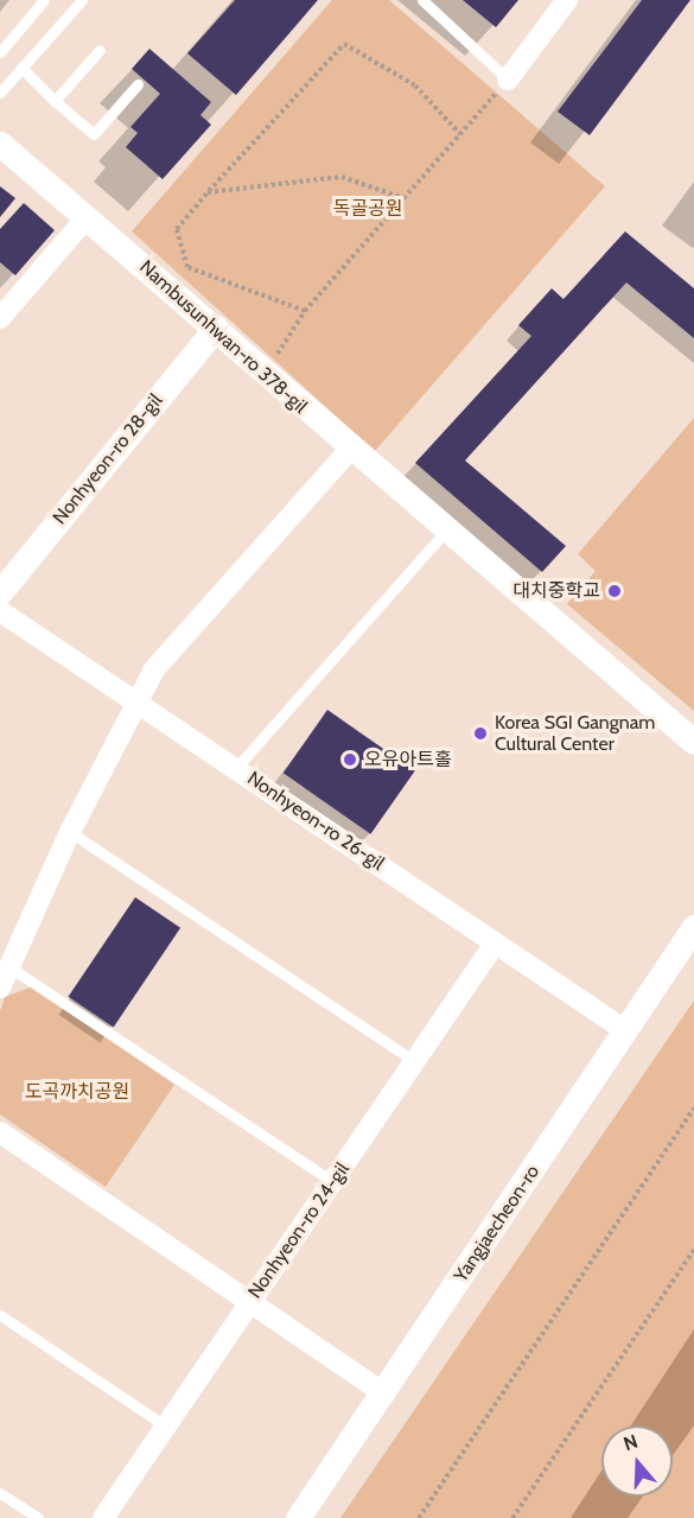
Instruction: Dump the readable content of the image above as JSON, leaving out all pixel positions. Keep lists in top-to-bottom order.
{
  "streets": {
    "street": [
      "Nambusunhwan-ro 378-gil",
      "Nonhyeon-ro 28-gil",
      "Nonhyeon-ro 26-gil",
      "Yangjaecheon-ro",
      "Nonhyeon-ro 24-gil"
    ]
  },
  "crossings": [
    ["Nambusunhwan-ro 378-gil", "Nonhyeon-ro 28-gil"],
    ["Nonhyeon-ro 26-gil", "Yangjaecheon-ro"],
    ["Nonhyeon-ro 26-gil", "Nonhyeon-ro 24-gil"]
  ],
  "parks": ["독골공원", "도곡까치공원"],
  "places": ["대치중학교", "Korea SGI Gangnam Cultural Center", "오유아트홀"],
  "north": "top"
}
